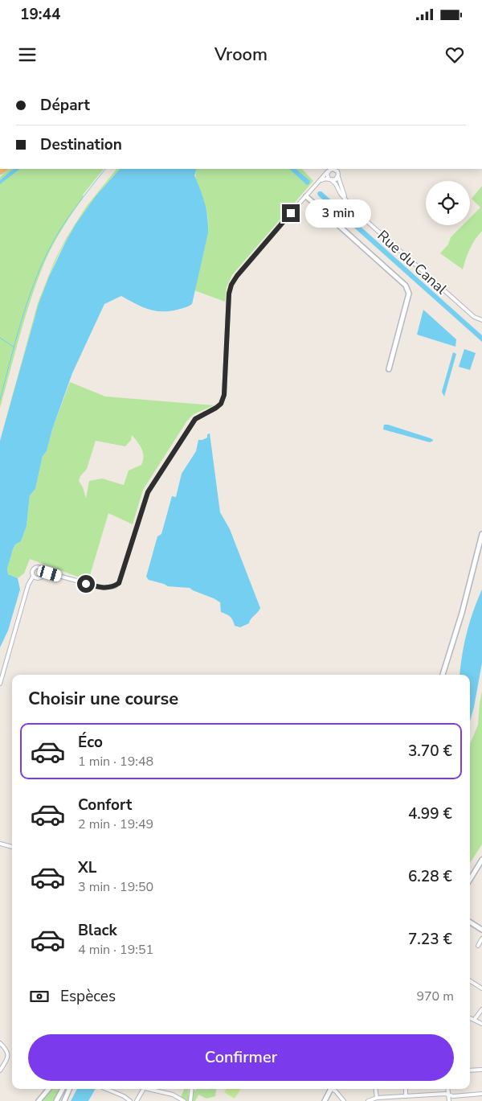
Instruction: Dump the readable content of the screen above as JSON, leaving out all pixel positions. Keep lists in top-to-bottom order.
{
  "streets": {
    "street": ["Rue du Canal"]
  },
  "page": {
    "status": "19:44",
    "header": "Vroom",
    "banner": ["Départ", "Destination"],
    "bubble": "3 min",
    "heading": "Choisir une course",
    "list": [
      {
        "name": "Éco",
        "note": "1 min · 19:48",
        "value": "3.70 €"
      },
      {
        "name": "Confort",
        "note": "2 min · 19:49",
        "value": "4.99 €"
      },
      {
        "name": "XL",
        "note": "3 min · 19:50",
        "value": "6.28 €"
      },
      {
        "name": "Black",
        "note": "4 min · 19:51",
        "value": "7.23 €"
      }
    ],
    "pay": ["Espèces", "970 m"],
    "buttons": "Confirmer"
  }
}
